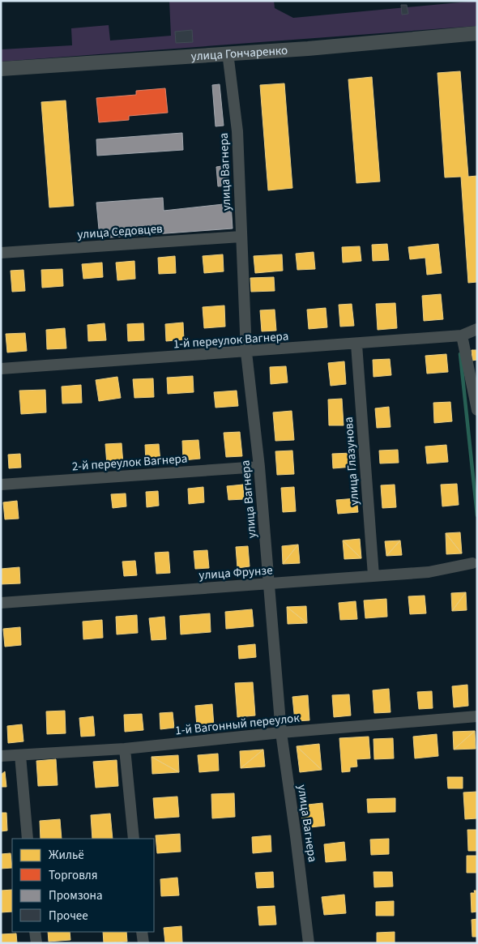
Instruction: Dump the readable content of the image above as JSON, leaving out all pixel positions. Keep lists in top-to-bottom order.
{
  "streets": {
    "street": [
      "улица Гончаренко",
      "улица Вагнера",
      "улица Седовцев",
      "1-й переулок Вагнера",
      "улица Глазунова",
      "2-й переулок Вагнера",
      "улица Фрунзе",
      "1-й Вагонный переулок"
    ]
  },
  "crossings": [
    ["улица Гончаренко", "улица Вагнера"],
    ["улица Вагнера", "улица Седовцев"],
    ["улица Вагнера", "1-й переулок Вагнера"],
    ["улица Вагнера", "2-й переулок Вагнера"],
    ["улица Вагнера", "улица Фрунзе"],
    ["улица Вагнера", "1-й Вагонный переулок"],
    ["1-й переулок Вагнера", "улица Глазунова"],
    ["улица Глазунова", "улица Фрунзе"]
  ],
  "legend": [
    "Жильё",
    "Торговля",
    "Промзона",
    "Прочее"
  ]
}
